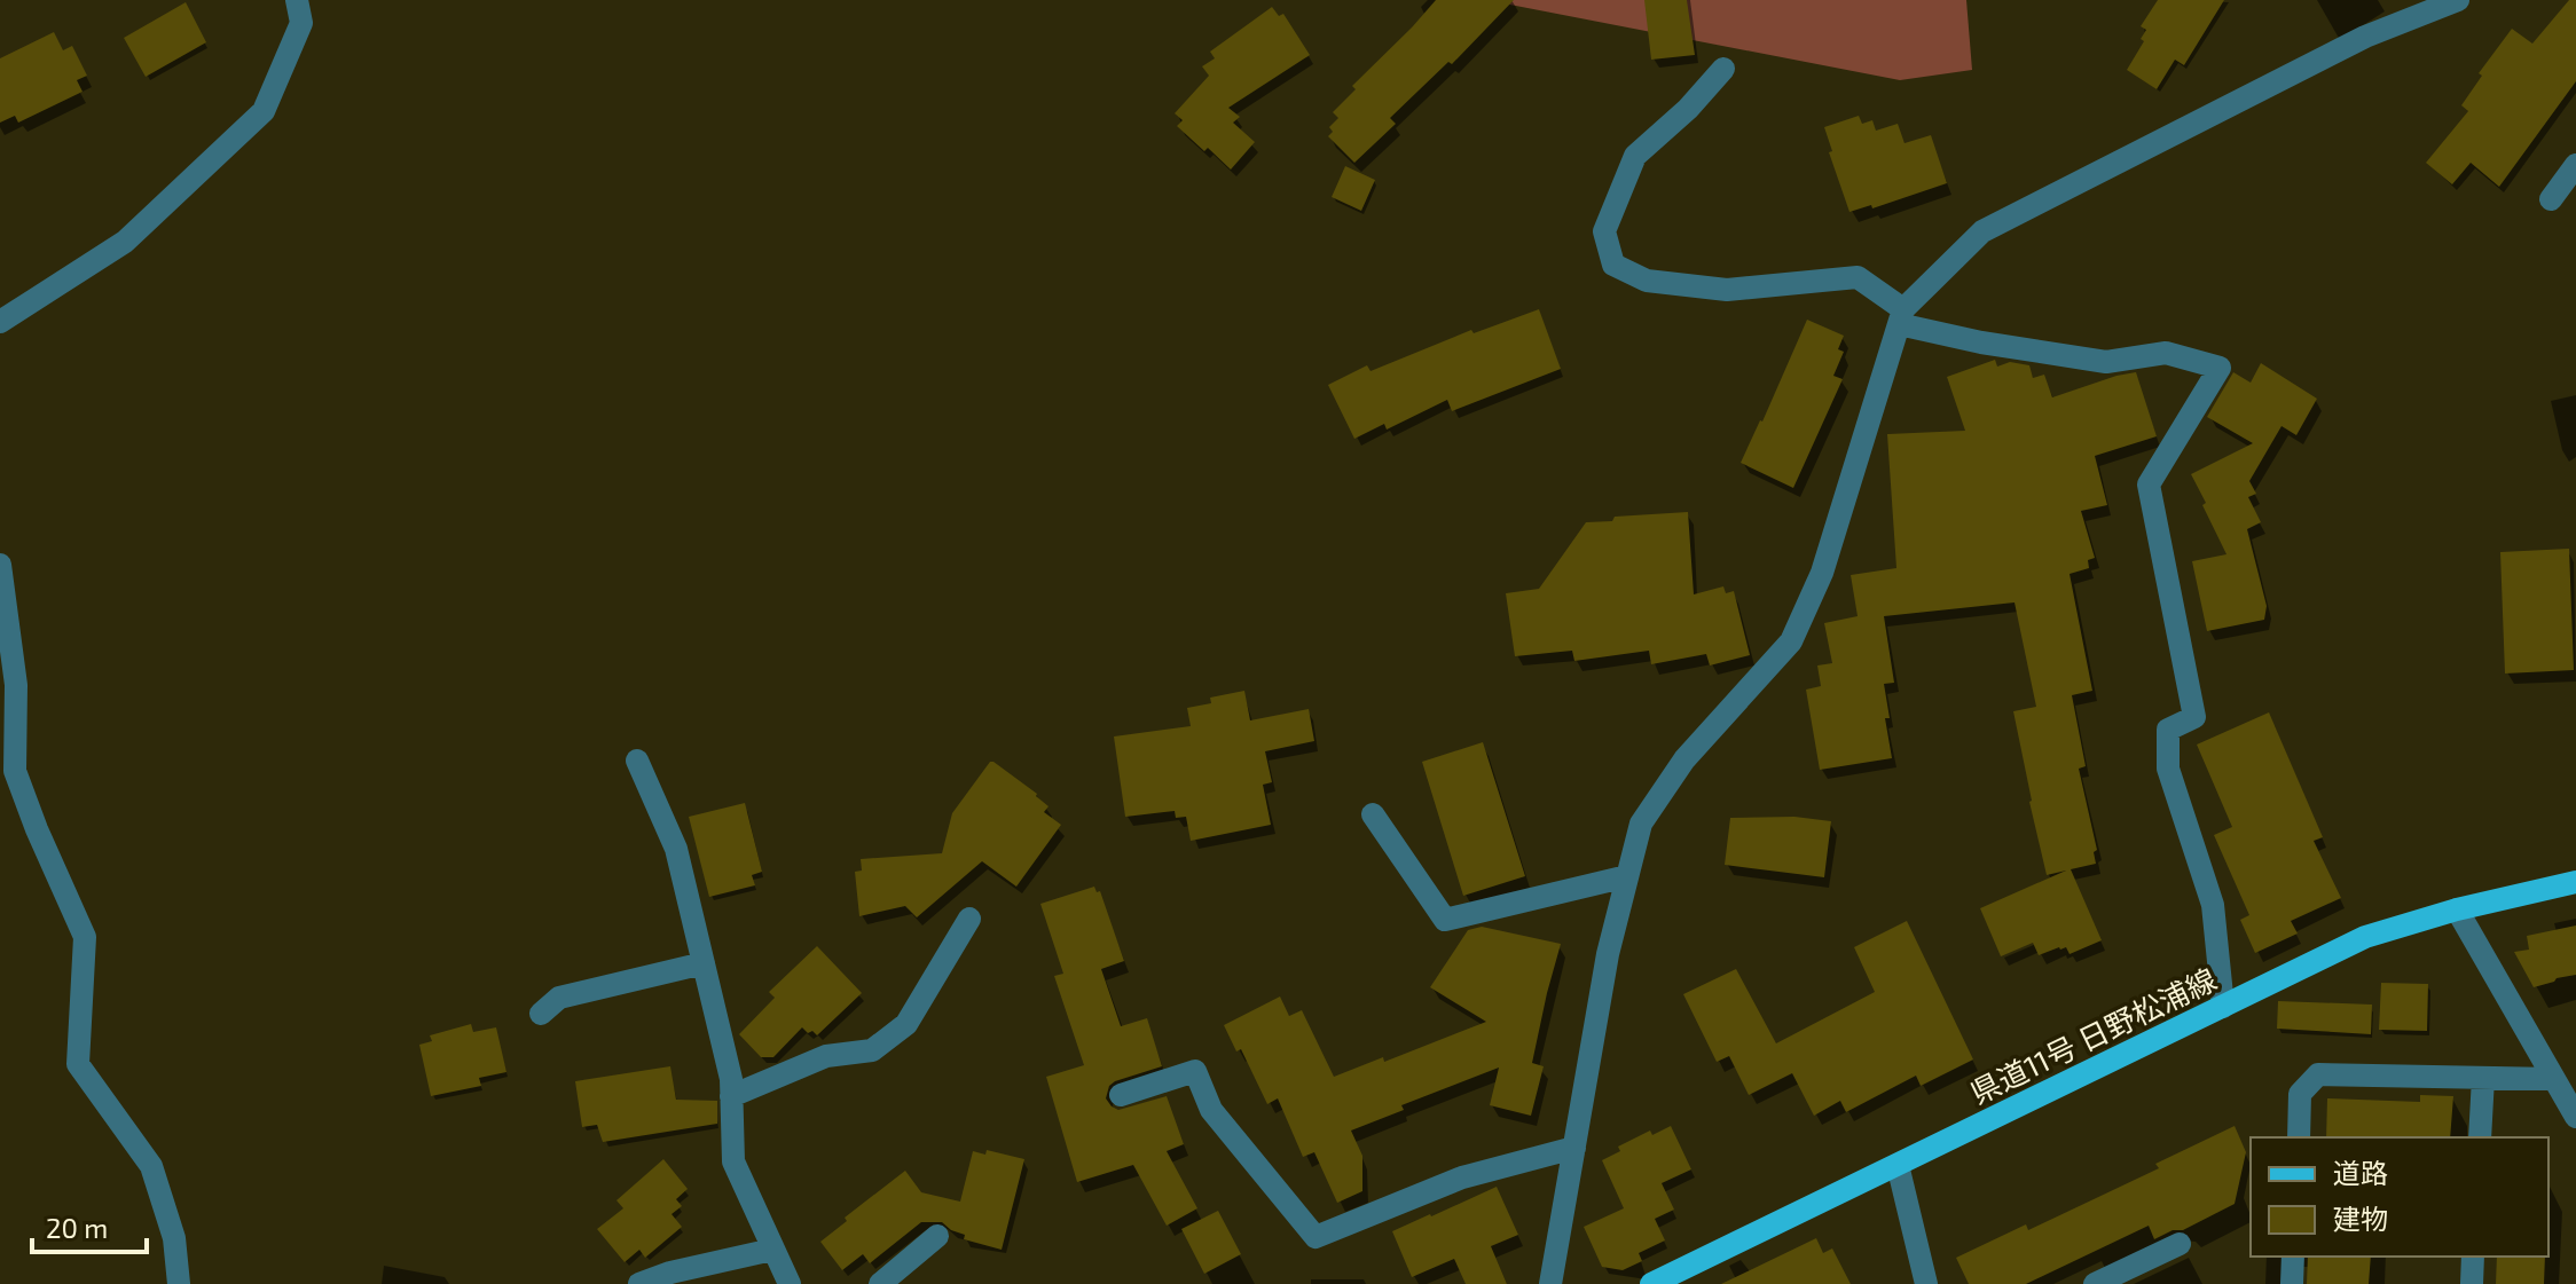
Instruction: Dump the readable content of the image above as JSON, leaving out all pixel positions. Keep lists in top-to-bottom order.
{
  "streets": {
    "main road": ["県道11号 日野松浦線"]
  },
  "legend": ["道路", "建物"],
  "scale_bar": "20 m"
}
